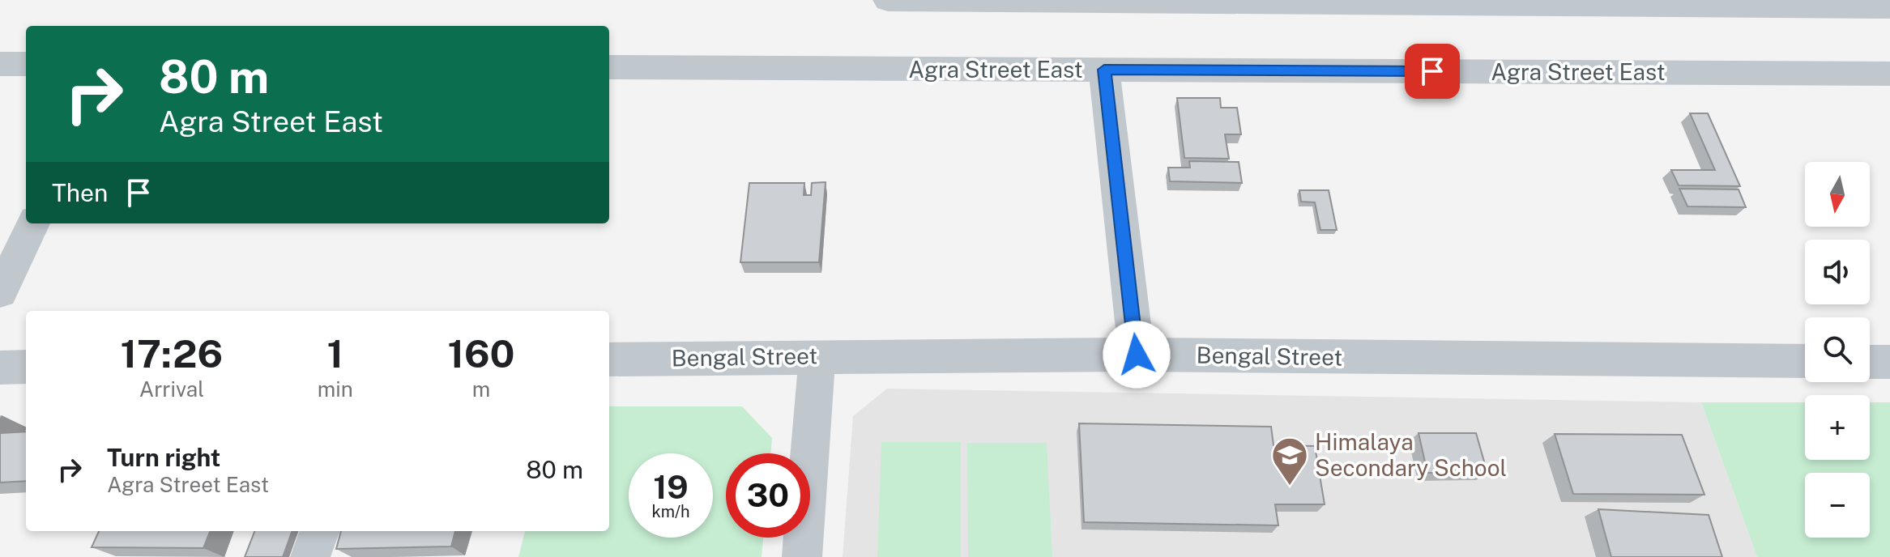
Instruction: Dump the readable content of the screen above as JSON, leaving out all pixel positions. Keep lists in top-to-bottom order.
{
  "streets": {
    "street": ["Agra Street East", "Bengal Street"]
  },
  "places": {
    "school or university": ["Himalaya Secondary School"]
  },
  "north": "bottom",
  "page": {
    "turn": ["80 m", "Agra Street East"],
    "map_buttons": ["+", "−"],
    "then": "Then",
    "eta": [
      "17:26",
      "Arrival",
      "1",
      "min",
      "160",
      "m"
    ],
    "list": [
      {
        "name": "Turn right",
        "note": "Agra Street East",
        "value": "80 m"
      }
    ],
    "speed": "19 km/h",
    "limit": "30"
  }
}
